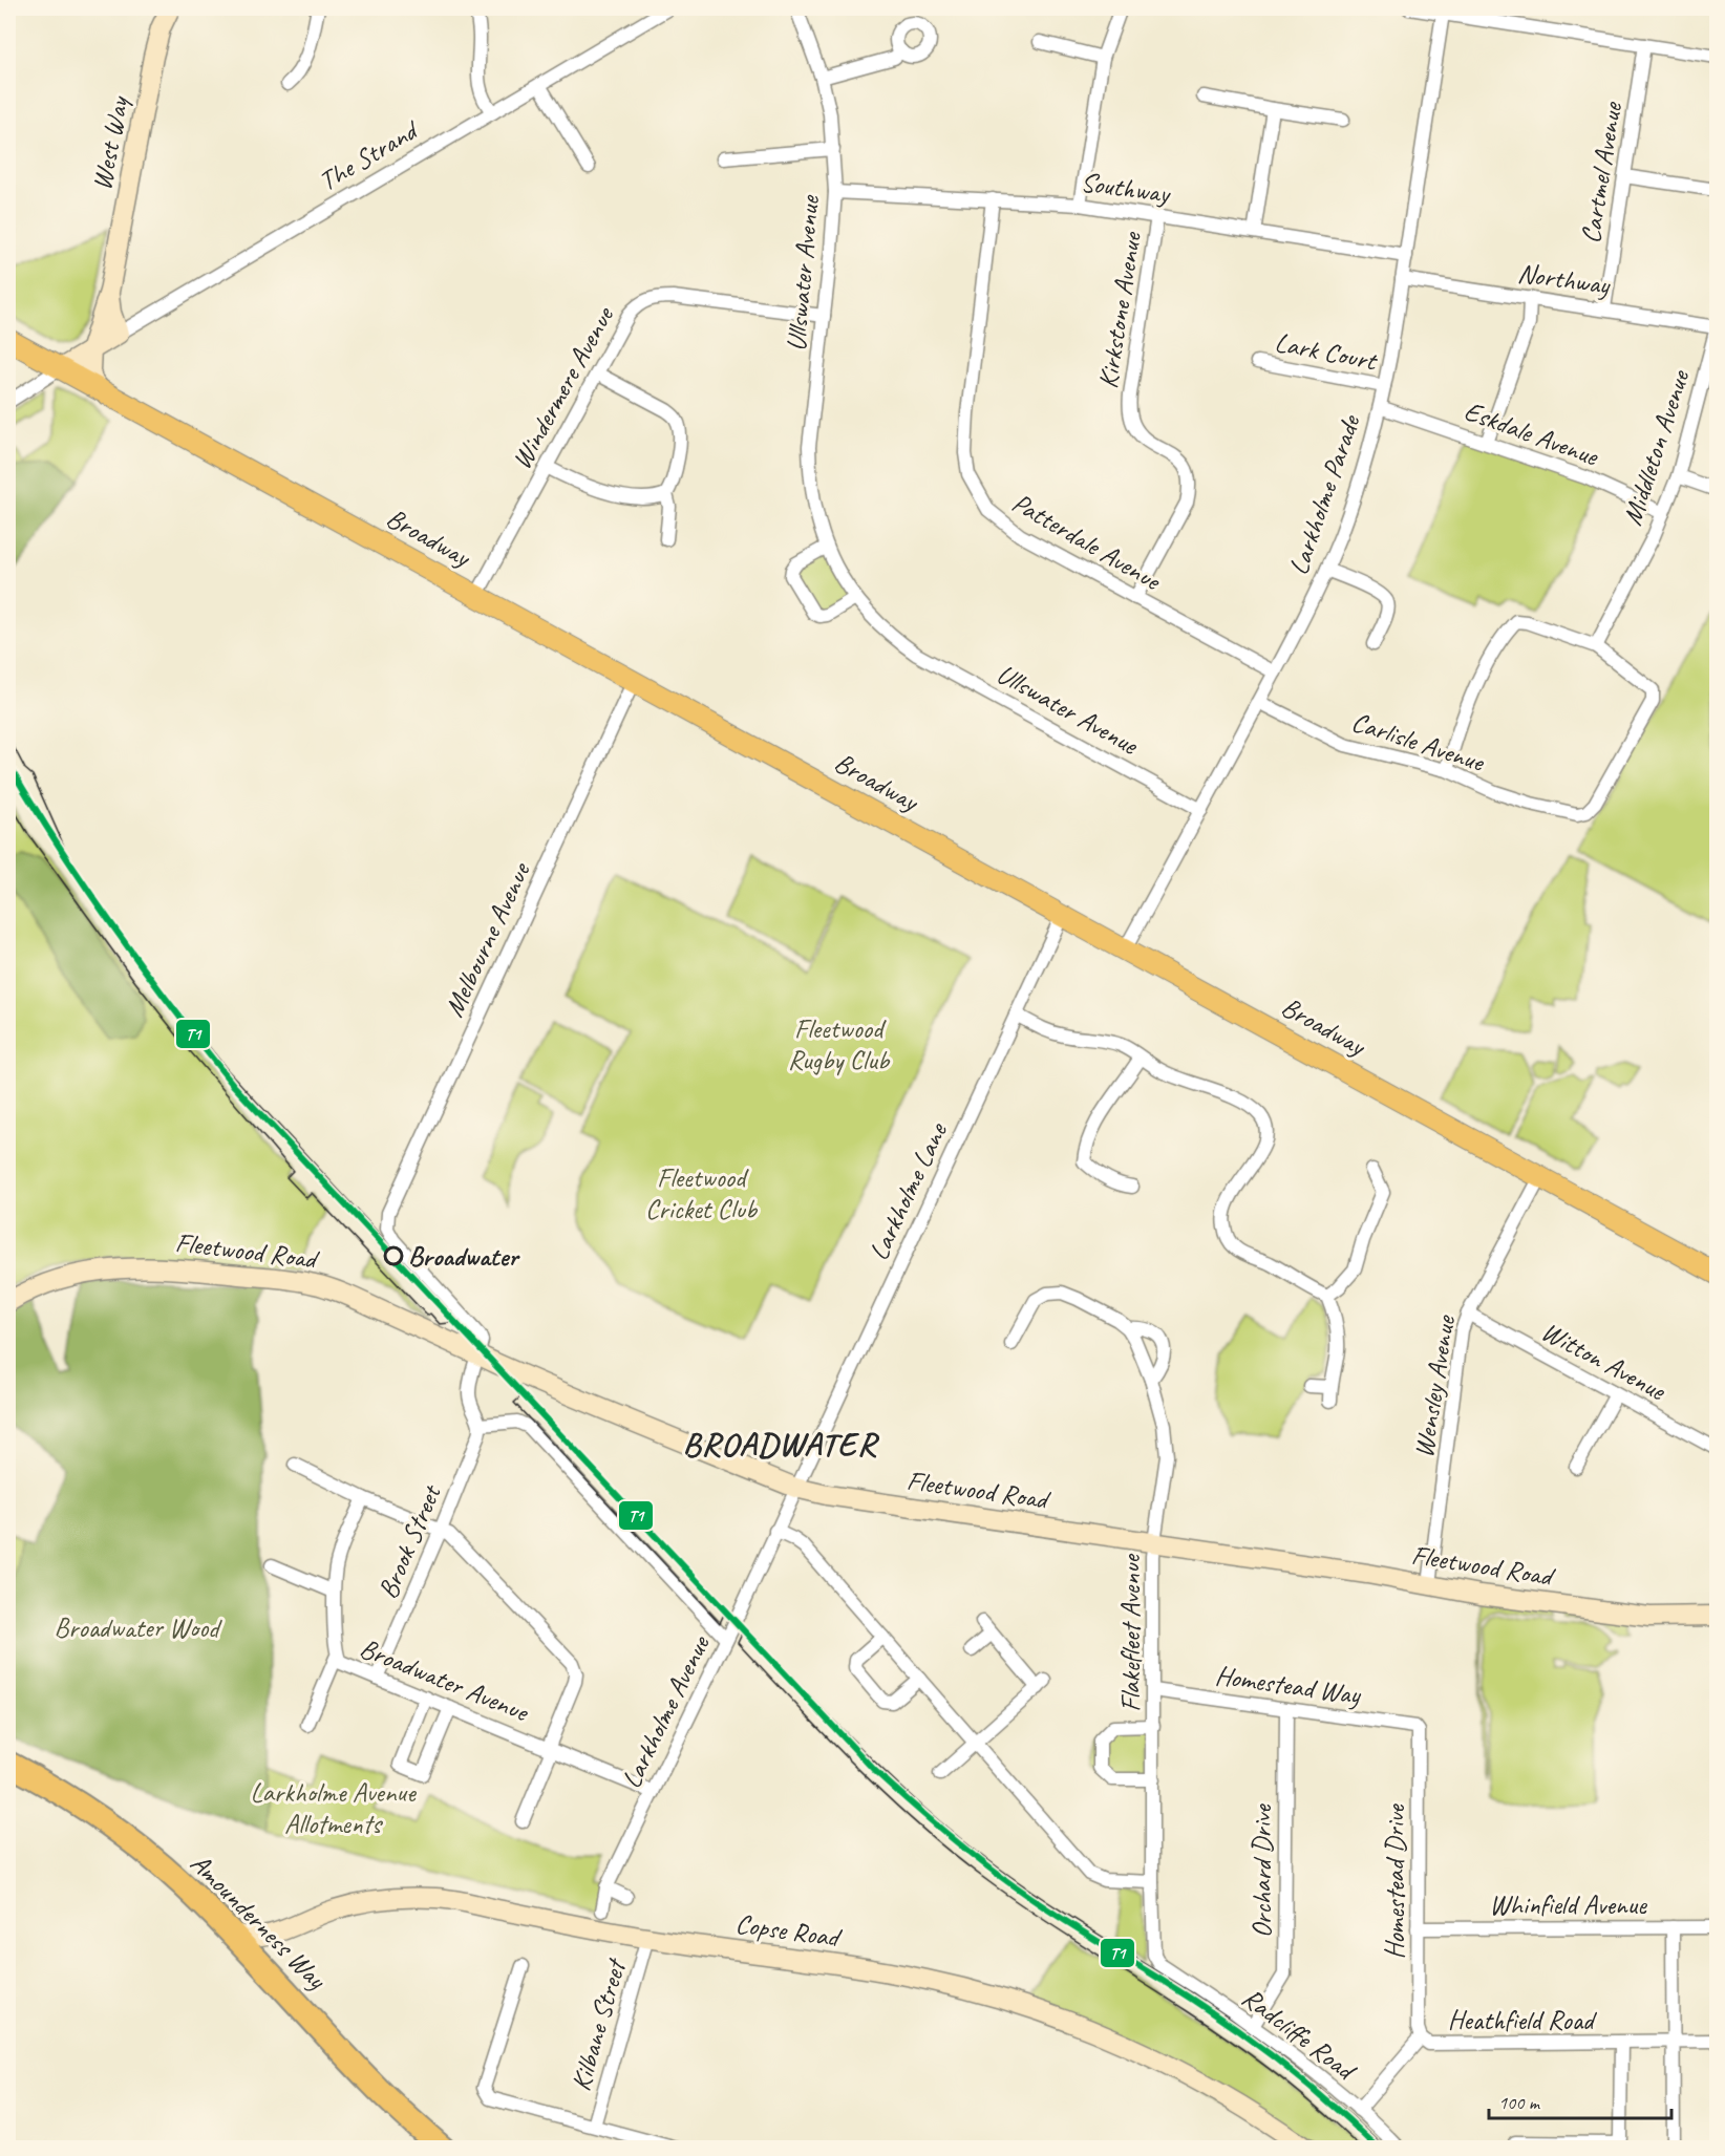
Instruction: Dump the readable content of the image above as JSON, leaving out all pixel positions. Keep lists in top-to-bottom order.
{
  "streets": {
    "highway": ["Amounderness Way"],
    "main road": ["Broadway"],
    "street": [
      "West Way",
      "The Strand",
      "Cartmel Avenue",
      "Southway",
      "Ullswater Avenue",
      "Northway",
      "Kirkstone Avenue",
      "Lark Court",
      "Windermere Avenue",
      "Eskdale Avenue",
      "Middleton Avenue",
      "Larkholme Parade",
      "Patterdale Avenue",
      "Carlisle Avenue",
      "Melbourne Avenue",
      "Larkholme Lane",
      "Fleetwood Road",
      "Witton Avenue",
      "Wensley Avenue",
      "Brook Street",
      "Flakefleet Avenue",
      "Broadwater Avenue",
      "Homestead Way",
      "Larkholme Avenue",
      "Orchard Drive",
      "Homestead Drive",
      "Whinfield Avenue",
      "Copse Road",
      "Heathfield Road",
      "Kilbane Street",
      "Radcliffe Road"
    ]
  },
  "crossings": [
    ["West Way", "The Strand"],
    ["The Strand", "Broadway"],
    ["Cartmel Avenue", "Northway"],
    ["Southway", "Ullswater Avenue"],
    ["Southway", "Kirkstone Avenue"],
    ["Southway", "Larkholme Parade"],
    ["Southway", "Patterdale Avenue"],
    ["Ullswater Avenue", "Windermere Avenue"],
    ["Ullswater Avenue", "Larkholme Parade"],
    ["Northway", "Middleton Avenue"],
    ["Northway", "Larkholme Parade"],
    ["Kirkstone Avenue", "Patterdale Avenue"],
    ["Lark Court", "Larkholme Parade"],
    ["Windermere Avenue", "Broadway"],
    ["Eskdale Avenue", "Middleton Avenue"],
    ["Eskdale Avenue", "Larkholme Parade"],
    ["Middleton Avenue", "Carlisle Avenue"],
    ["Larkholme Parade", "Broadway"],
    ["Larkholme Parade", "Patterdale Avenue"],
    ["Larkholme Parade", "Carlisle Avenue"],
    ["Broadway", "Melbourne Avenue"],
    ["Broadway", "Larkholme Lane"],
    ["Broadway", "Wensley Avenue"],
    ["Melbourne Avenue", "Fleetwood Road"],
    ["Larkholme Lane", "Fleetwood Road"],
    ["Larkholme Lane", "Larkholme Avenue"],
    ["Fleetwood Road", "Wensley Avenue"],
    ["Fleetwood Road", "Flakefleet Avenue"],
    ["Fleetwood Road", "Larkholme Avenue"],
    ["Witton Avenue", "Wensley Avenue"],
    ["Brook Street", "Broadwater Avenue"],
    ["Flakefleet Avenue", "Homestead Way"],
    ["Flakefleet Avenue", "Radcliffe Road"],
    ["Broadwater Avenue", "Larkholme Avenue"],
    ["Homestead Way", "Orchard Drive"],
    ["Homestead Way", "Homestead Drive"],
    ["Orchard Drive", "Radcliffe Road"],
    ["Homestead Drive", "Whinfield Avenue"],
    ["Homestead Drive", "Heathfield Road"],
    ["Amounderness Way", "Copse Road"],
    ["Copse Road", "Kilbane Street"],
    ["Heathfield Road", "Radcliffe Road"]
  ],
  "districts": ["BROADWATER"],
  "parks": [
    "Fleetwood Rugby Club",
    "Fleetwood Cricket Club",
    "Broadwater Wood",
    "Larkholme Avenue Allotments"
  ],
  "places": ["Broadwater"],
  "lines": ["transit line T1"],
  "scale_bar": "100 m"
}
